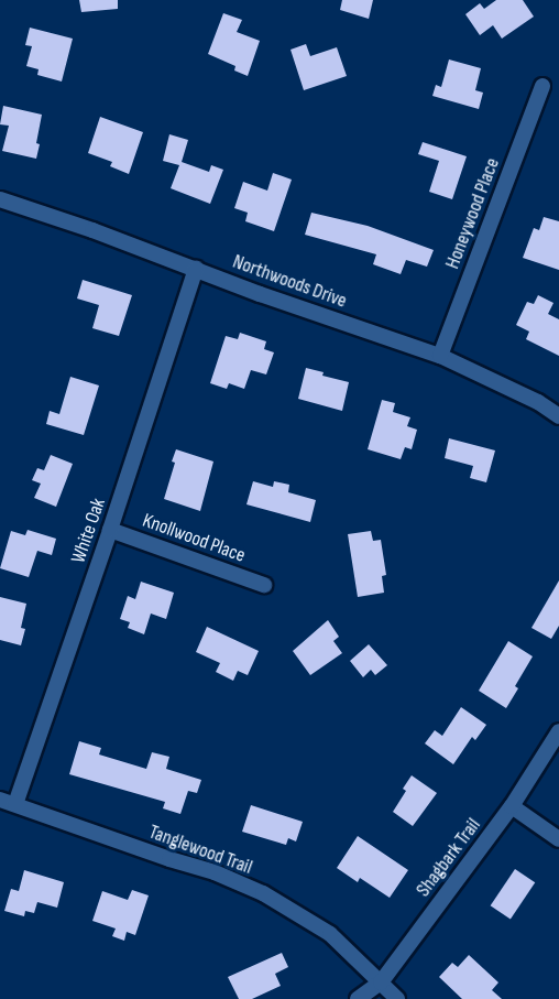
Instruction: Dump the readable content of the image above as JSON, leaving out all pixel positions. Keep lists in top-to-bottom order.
{
  "streets": {
    "street": [
      "Honeywood Place",
      "Northwoods Drive",
      "White Oak",
      "Knollwood Place",
      "Tanglewood Trail",
      "Shagbark Trail"
    ]
  },
  "crossings": [
    ["Honeywood Place", "Northwoods Drive"],
    ["Northwoods Drive", "White Oak"],
    ["White Oak", "Knollwood Place"],
    ["White Oak", "Tanglewood Trail"],
    ["Tanglewood Trail", "Shagbark Trail"]
  ]
}
